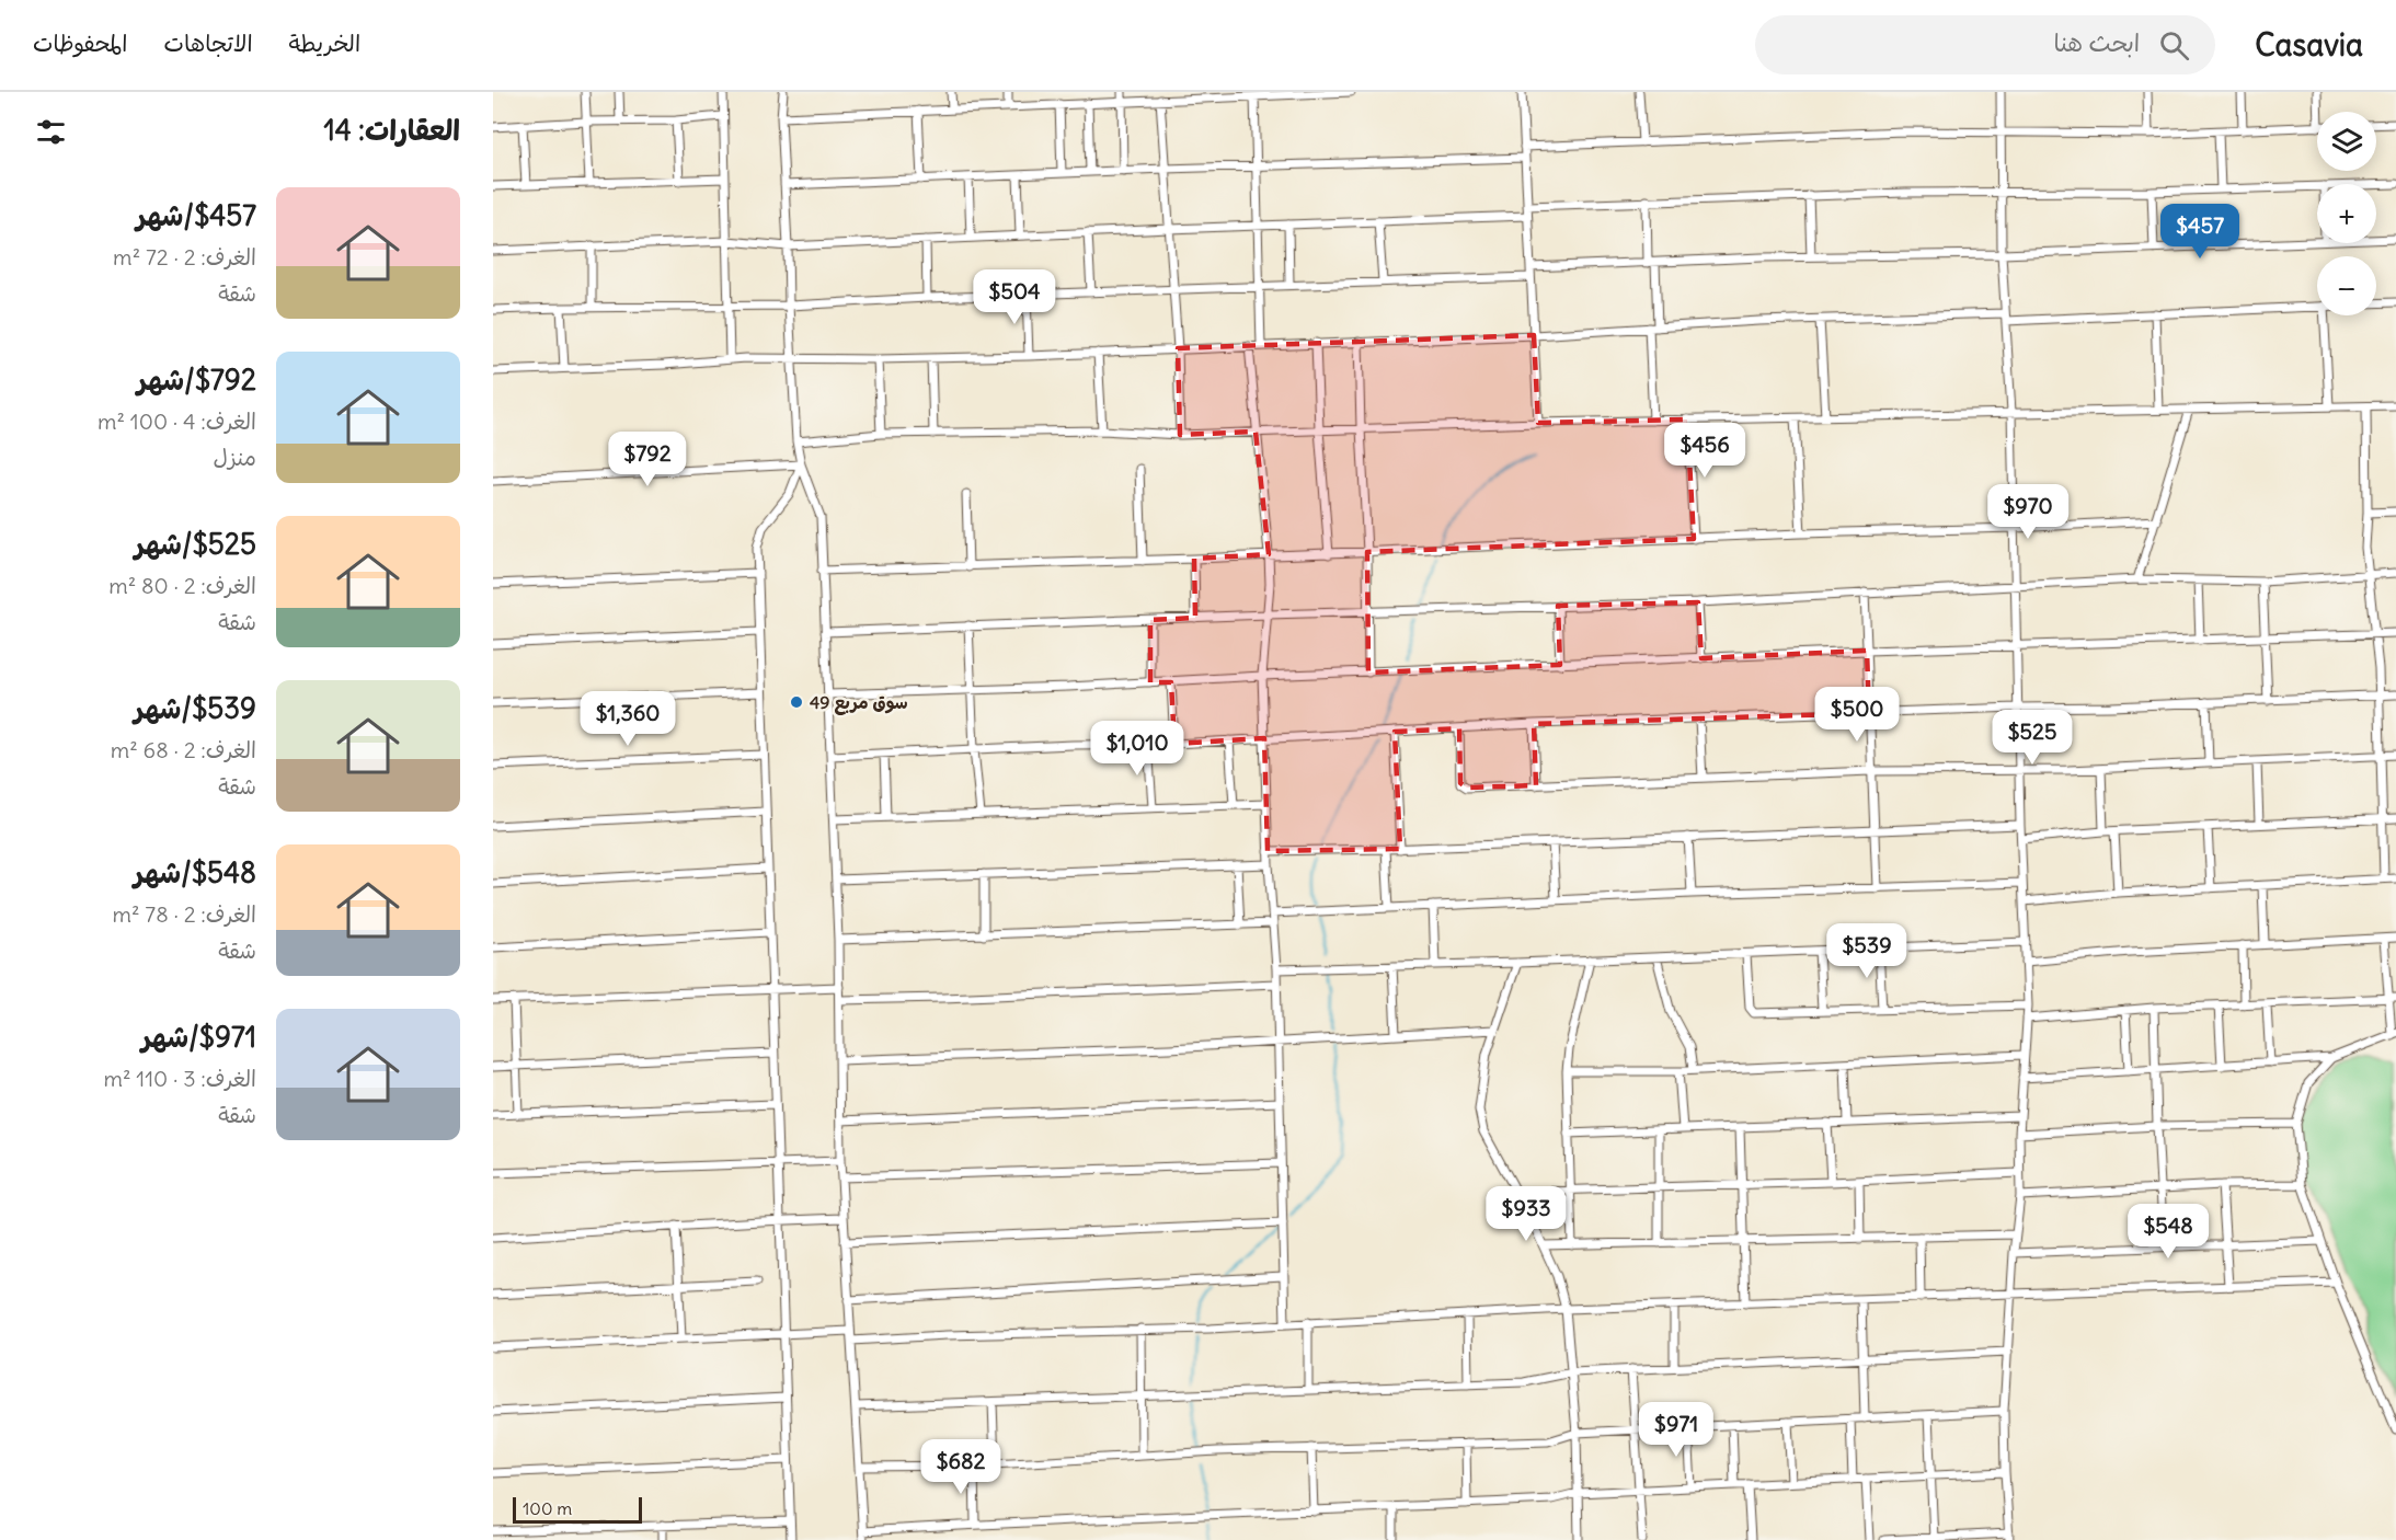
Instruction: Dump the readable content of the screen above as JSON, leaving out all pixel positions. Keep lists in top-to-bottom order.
{
  "places": ["سوق مربع 49"],
  "scale_bar": "100 m",
  "page": {
    "header": "Casavia",
    "search": "ابحث هنا",
    "nav": ["الخريطة", "الاتجاهات", "المحفوظات"],
    "heading": "العقارات: 14",
    "map_buttons": ["+", "−"],
    "list": [
      {
        "name": "$457/شهر",
        "note": "الغرف: 2 · 72 m² · شقة"
      },
      {
        "name": "$792/شهر",
        "note": "الغرف: 4 · 100 m² · منزل"
      },
      {
        "name": "$525/شهر",
        "note": "الغرف: 2 · 80 m² · شقة"
      },
      {
        "name": "$539/شهر",
        "note": "الغرف: 2 · 68 m² · شقة"
      },
      {
        "name": "$548/شهر",
        "note": "الغرف: 2 · 78 m² · شقة"
      },
      {
        "name": "$971/شهر",
        "note": "الغرف: 3 · 110 m² · شقة"
      }
    ],
    "price": [
      "$457",
      "$504",
      "$456",
      "$792",
      "$970",
      "$500",
      "$1,360",
      "$525",
      "$1,010",
      "$539",
      "$933",
      "$548",
      "$971",
      "$682"
    ],
    "scale": "100 m"
  }
}
